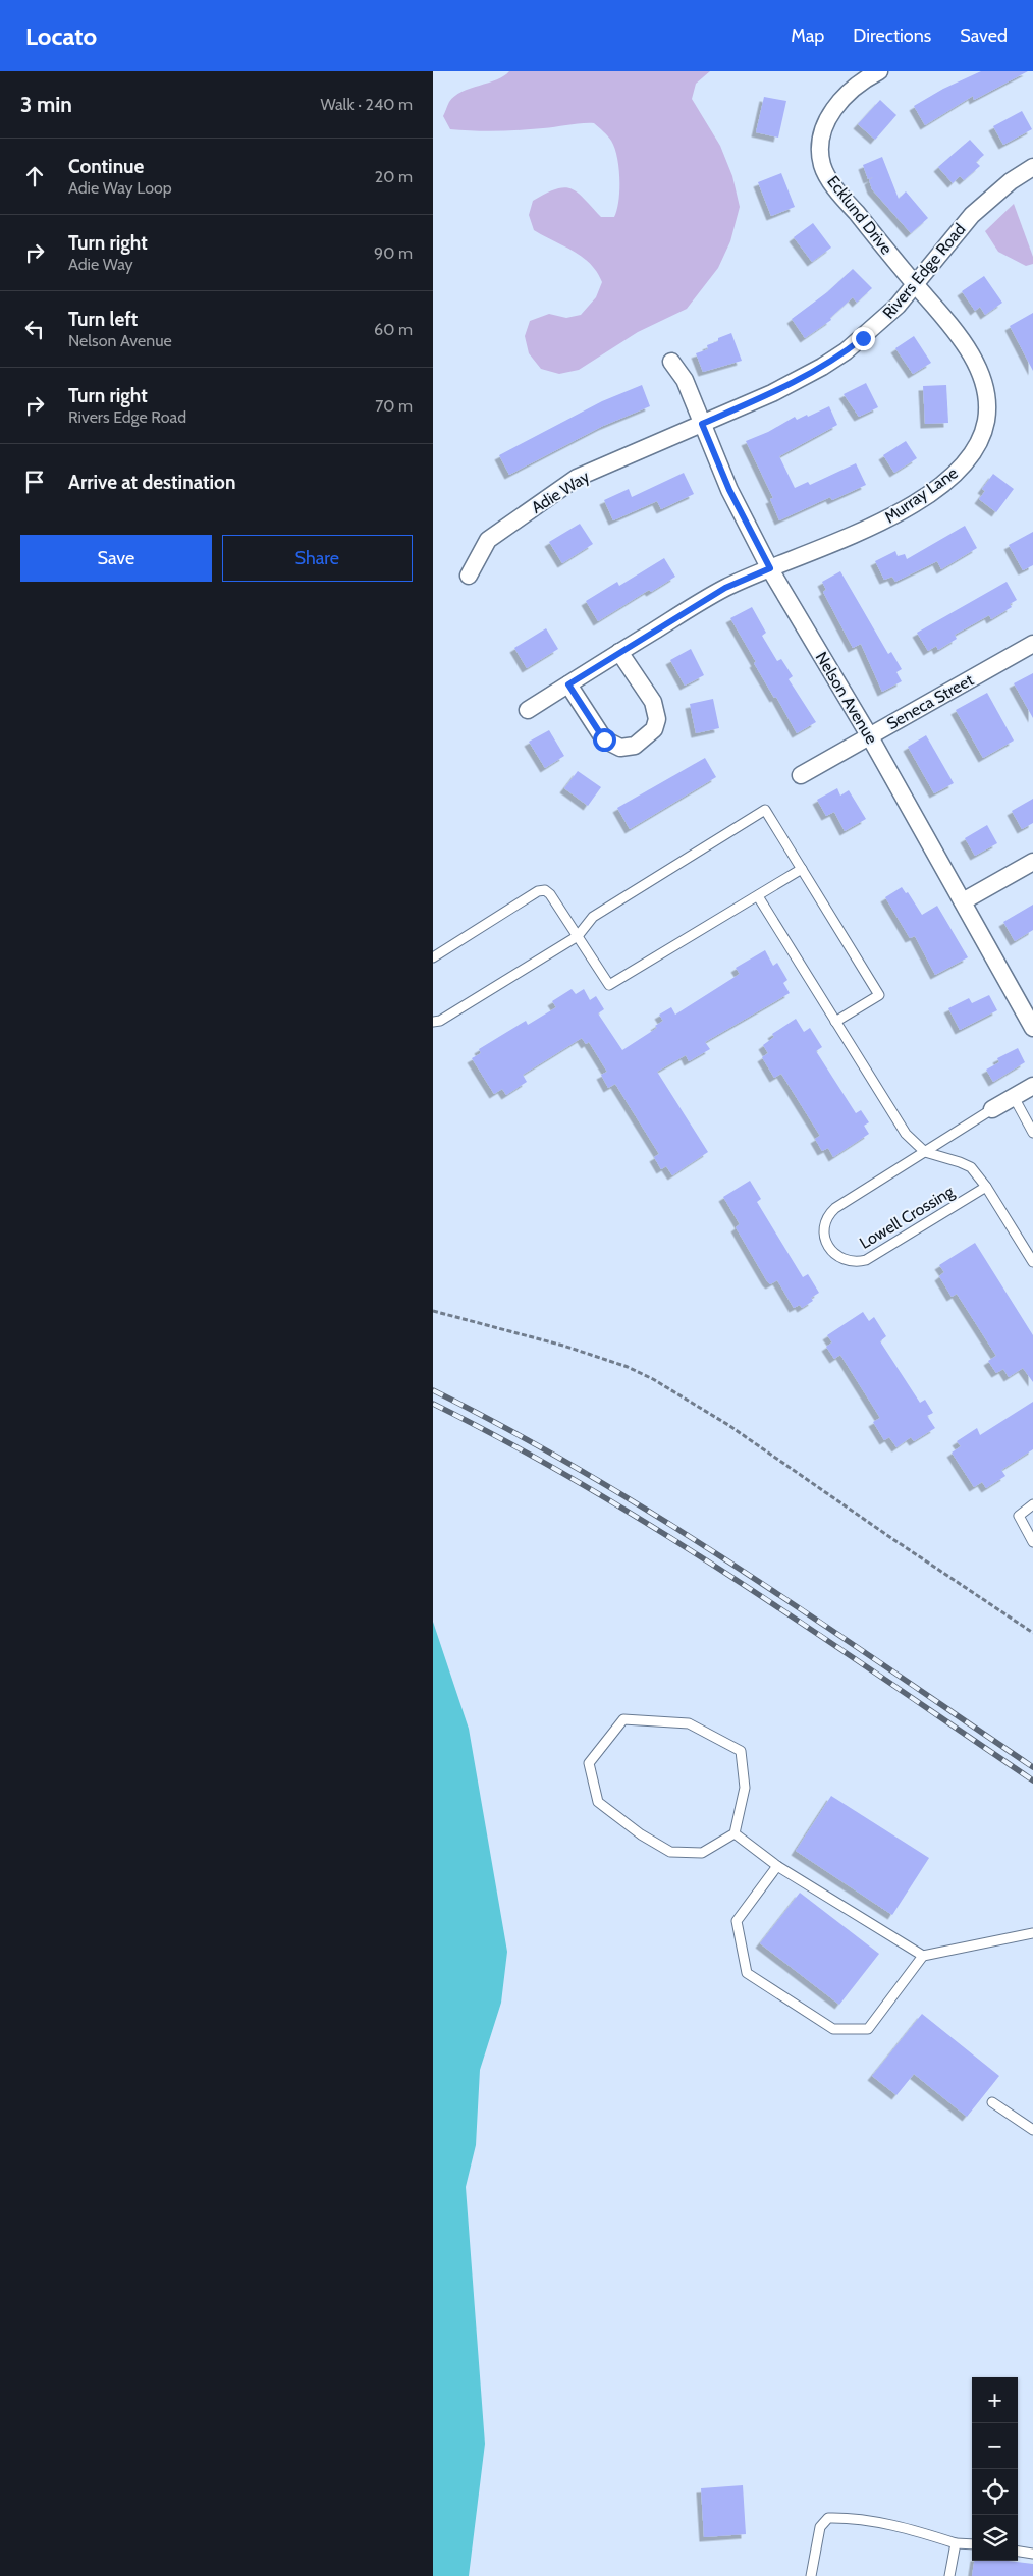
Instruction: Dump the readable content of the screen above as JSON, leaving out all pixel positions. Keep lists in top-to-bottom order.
{
  "streets": {
    "street": [
      "Ecklund Drive",
      "Rivers Edge Road",
      "Adie Way",
      "Murray Lane",
      "Nelson Avenue",
      "Seneca Street"
    ],
    "lane": ["Lowell Crossing"]
  },
  "crossings": [
    ["Ecklund Drive", "Rivers Edge Road"],
    ["Ecklund Drive", "Murray Lane"],
    ["Rivers Edge Road", "Adie Way"],
    ["Rivers Edge Road", "Murray Lane"],
    ["Rivers Edge Road", "Nelson Avenue"],
    ["Adie Way", "Nelson Avenue"],
    ["Murray Lane", "Nelson Avenue"],
    ["Nelson Avenue", "Seneca Street"]
  ],
  "page": {
    "header": "Locato",
    "nav": ["Map", "Directions", "Saved"],
    "heading": ["3 min", "Walk · 240 m"],
    "list": [
      ["Continue", "Adie Way Loop", "20 m"],
      ["Turn right", "Adie Way", "90 m"],
      ["Turn left", "Nelson Avenue", "60 m"],
      ["Turn right", "Rivers Edge Road", "70 m"],
      "Arrive at destination"
    ],
    "buttons": ["Save", "Share"],
    "map_buttons": ["+", "−"]
  }
}
